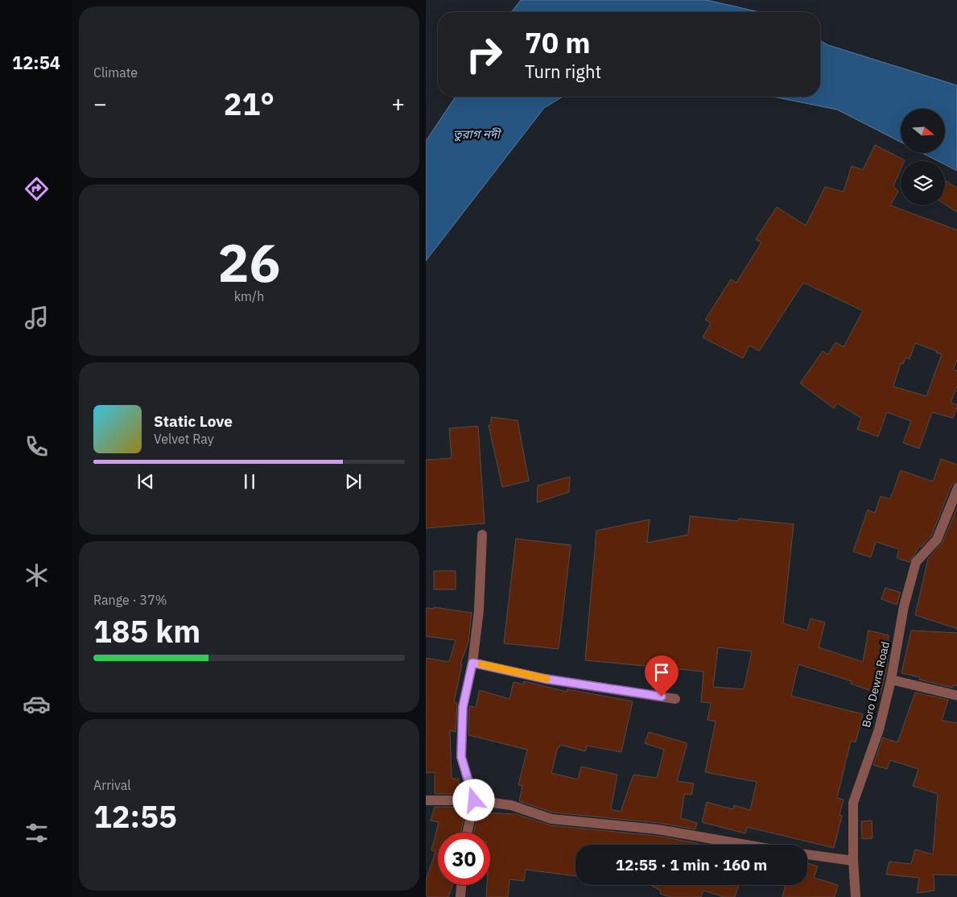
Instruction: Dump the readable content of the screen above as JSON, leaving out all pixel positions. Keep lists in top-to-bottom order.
{
  "streets": {
    "street": ["Boro Dewra Road"]
  },
  "water": ["তুরাগ নদী"],
  "north": "right",
  "page": {
    "tabs": "12:54",
    "tile": [
      "Climate",
      ["26", "km/h"],
      ["Range · 37%", "185 km"],
      ["Arrival", "12:55"]
    ],
    "turn": ["70 m", "Turn right"],
    "heat": ["−", "21°", "+"],
    "song": ["Static Love", "Velvet Ray"],
    "limit": "30",
    "trip": "12:55 · 1 min · 160 m"
  }
}
